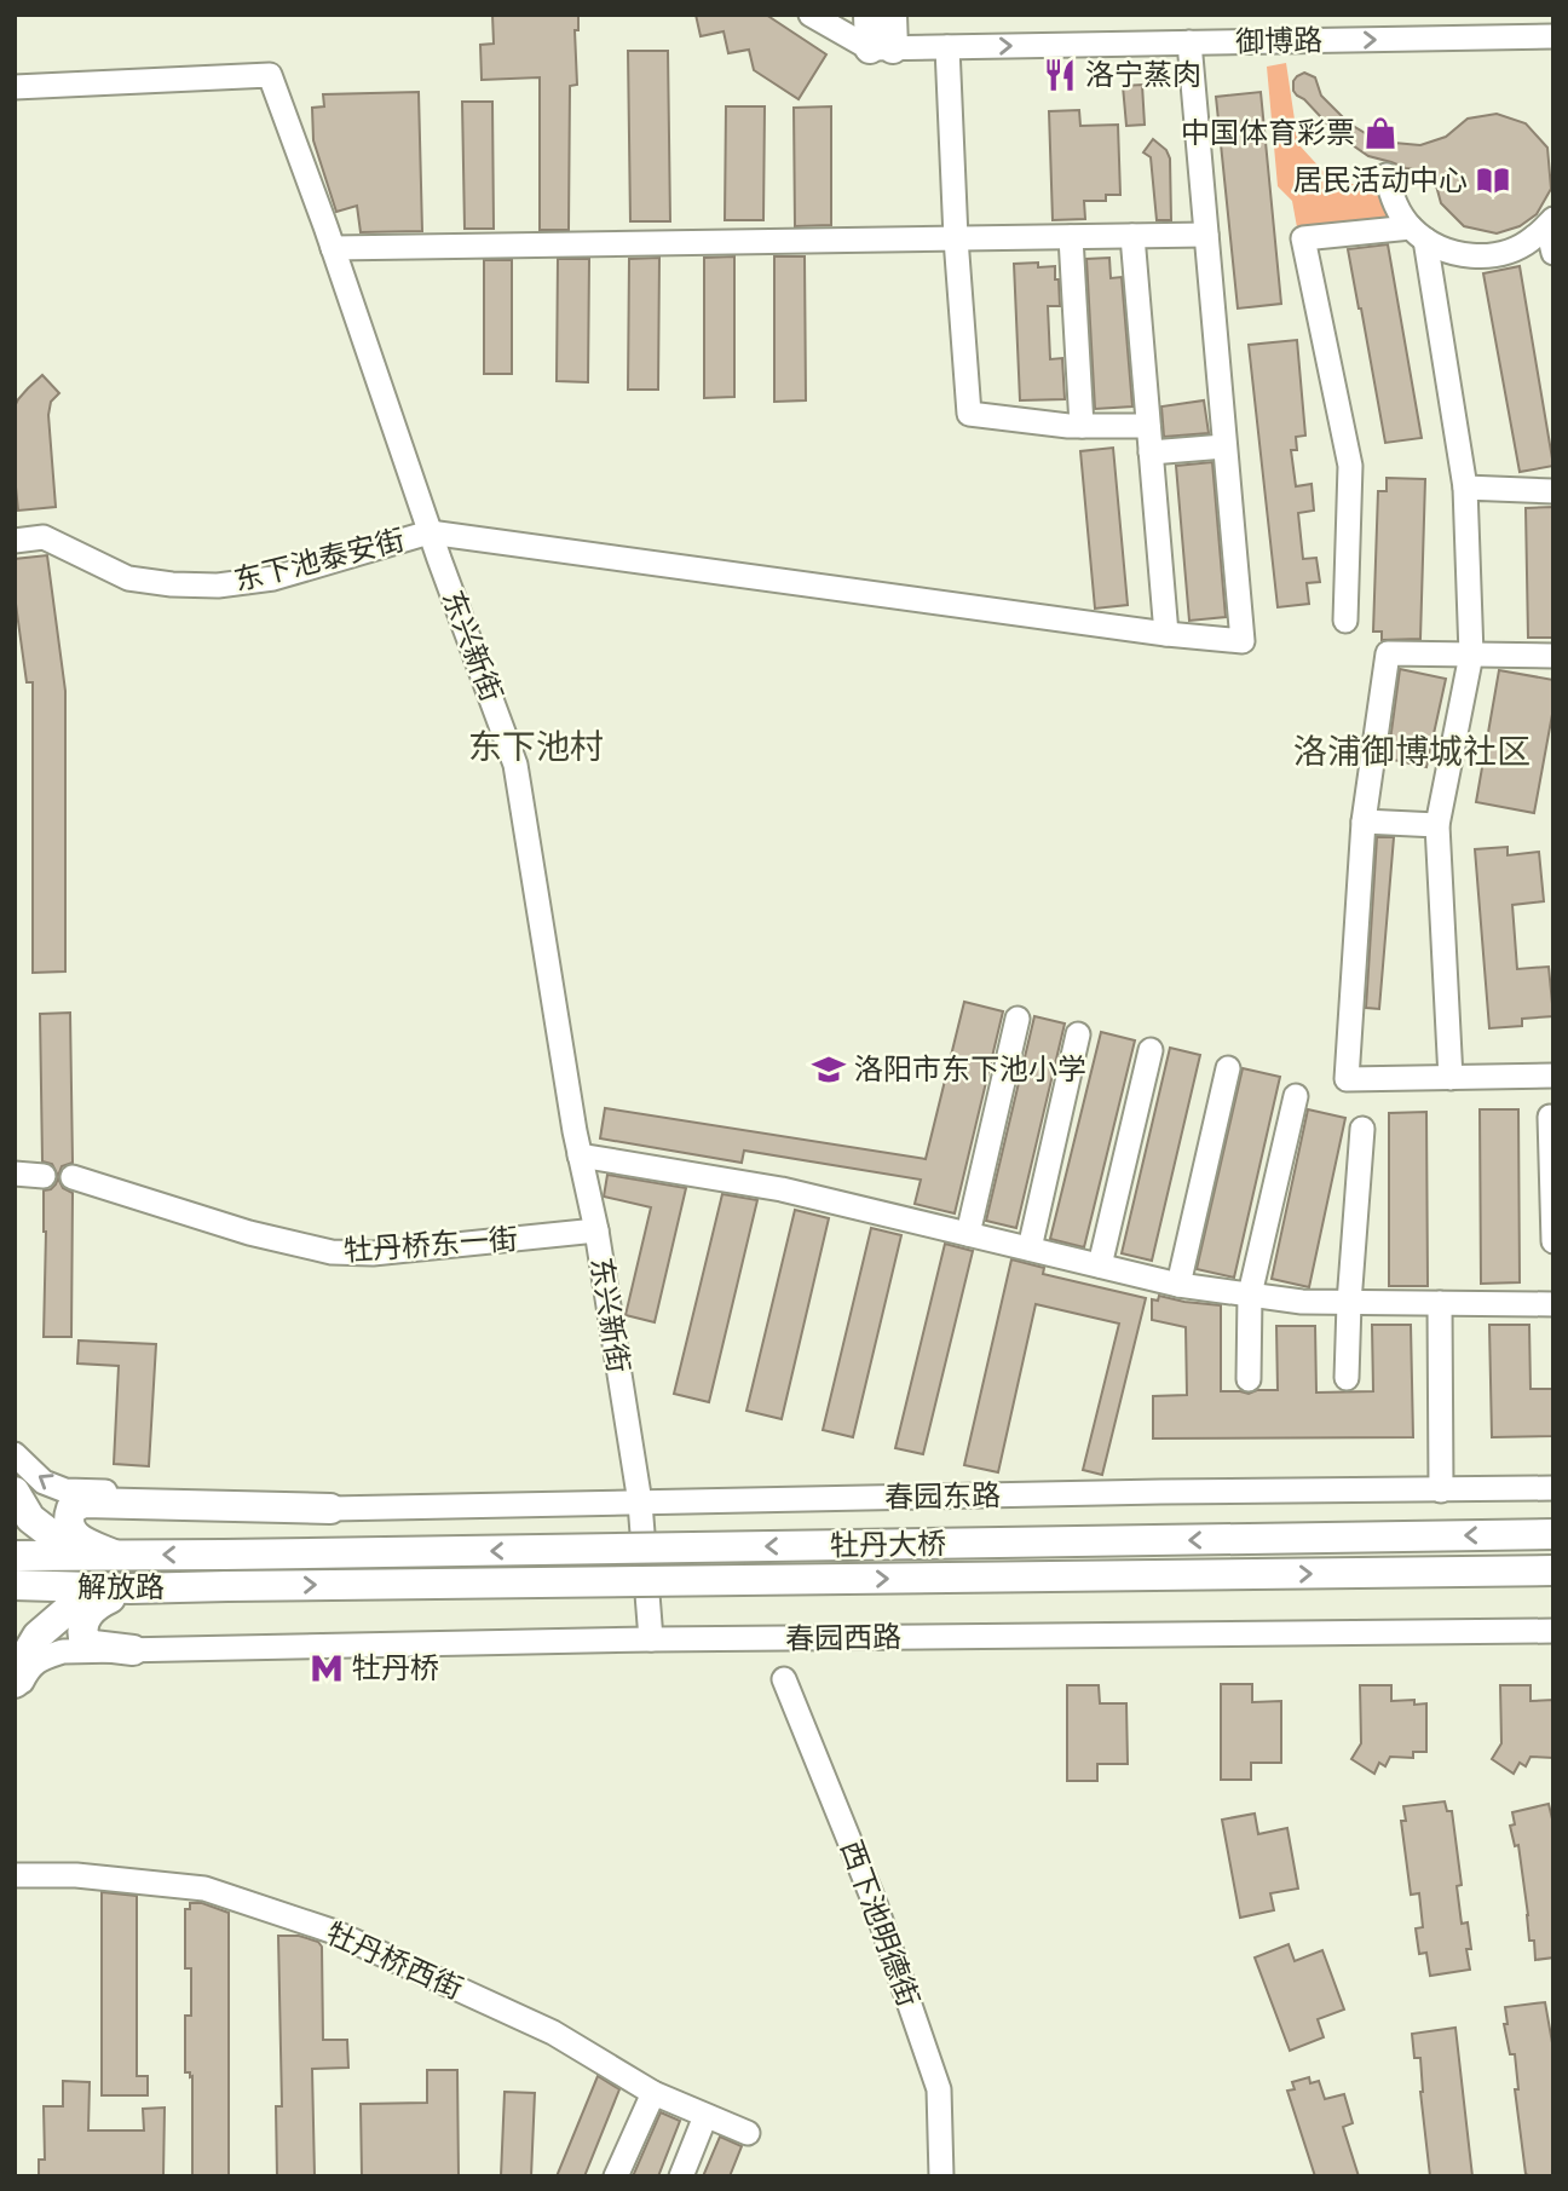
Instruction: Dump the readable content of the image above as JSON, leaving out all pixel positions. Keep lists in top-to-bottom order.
{
  "streets": {
    "main road": ["牡丹大桥", "解放路"],
    "street": [
      "御博路",
      "东下池泰安街",
      "东兴新街",
      "牡丹桥东一街",
      "春园东路",
      "春园西路",
      "西下池明德街",
      "牡丹桥西街"
    ]
  },
  "crossings": [
    ["东下池泰安街", "东兴新街"],
    ["东兴新街", "牡丹桥东一街"],
    ["东兴新街", "春园东路"],
    ["东兴新街", "春园西路"],
    ["牡丹大桥", "解放路"]
  ],
  "districts": ["东下池村", "洛浦御博城社区"],
  "places": {
    "restaurant": ["洛宁蒸肉"],
    "shop": ["中国体育彩票"],
    "library": ["居民活动中心"],
    "school or university": ["洛阳市东下池小学"],
    "metro station": ["牡丹桥"]
  }
}
